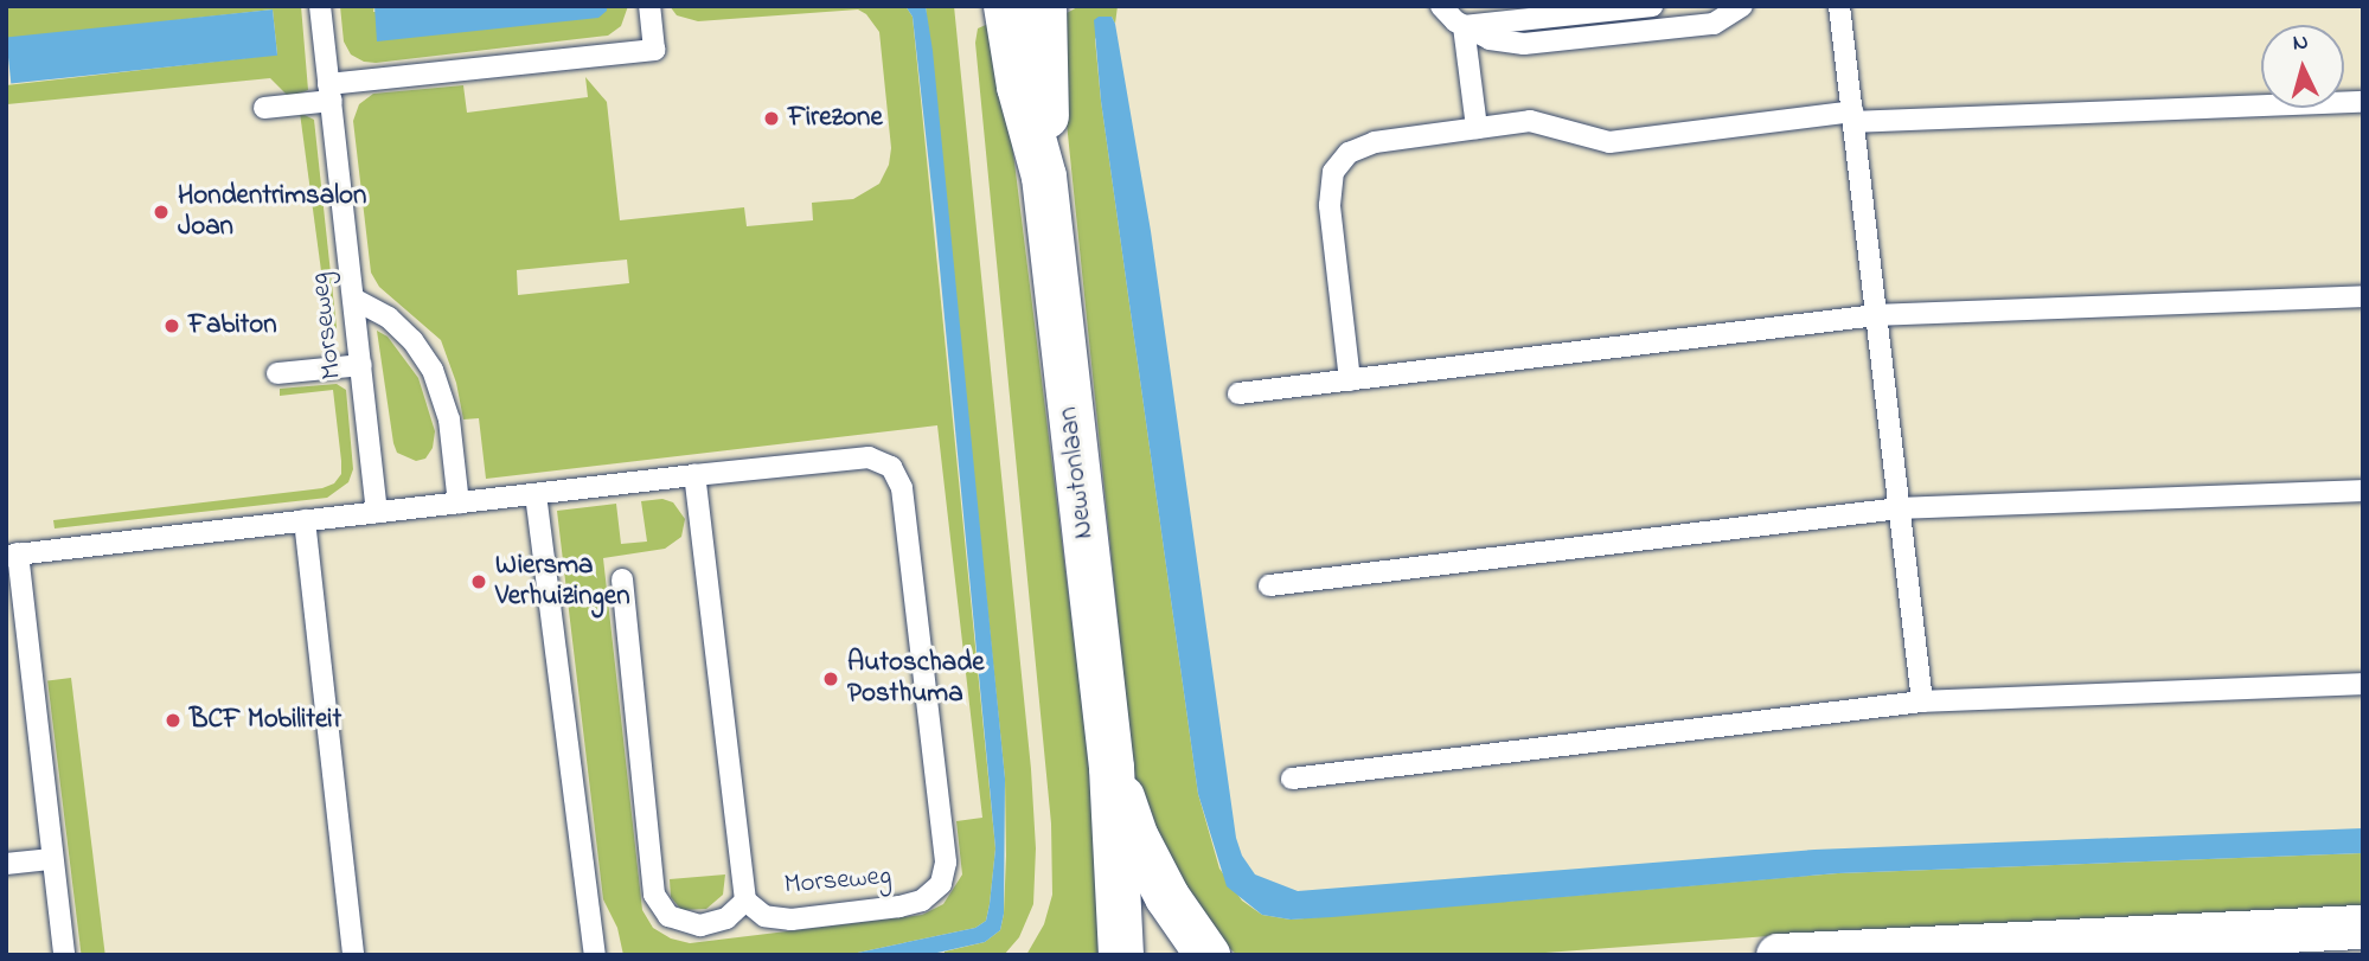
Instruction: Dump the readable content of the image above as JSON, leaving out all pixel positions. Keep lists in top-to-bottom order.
{
  "streets": {
    "street": ["Newtonlaan"],
    "lane": ["Morseweg"]
  },
  "places": [
    "Firezone",
    "Hondentrimsalon Joan",
    "Fabiton",
    "Wiersma Verhuizingen",
    "Autoschade Posthuma",
    "BCF Mobiliteit"
  ],
  "north": "top"
}
